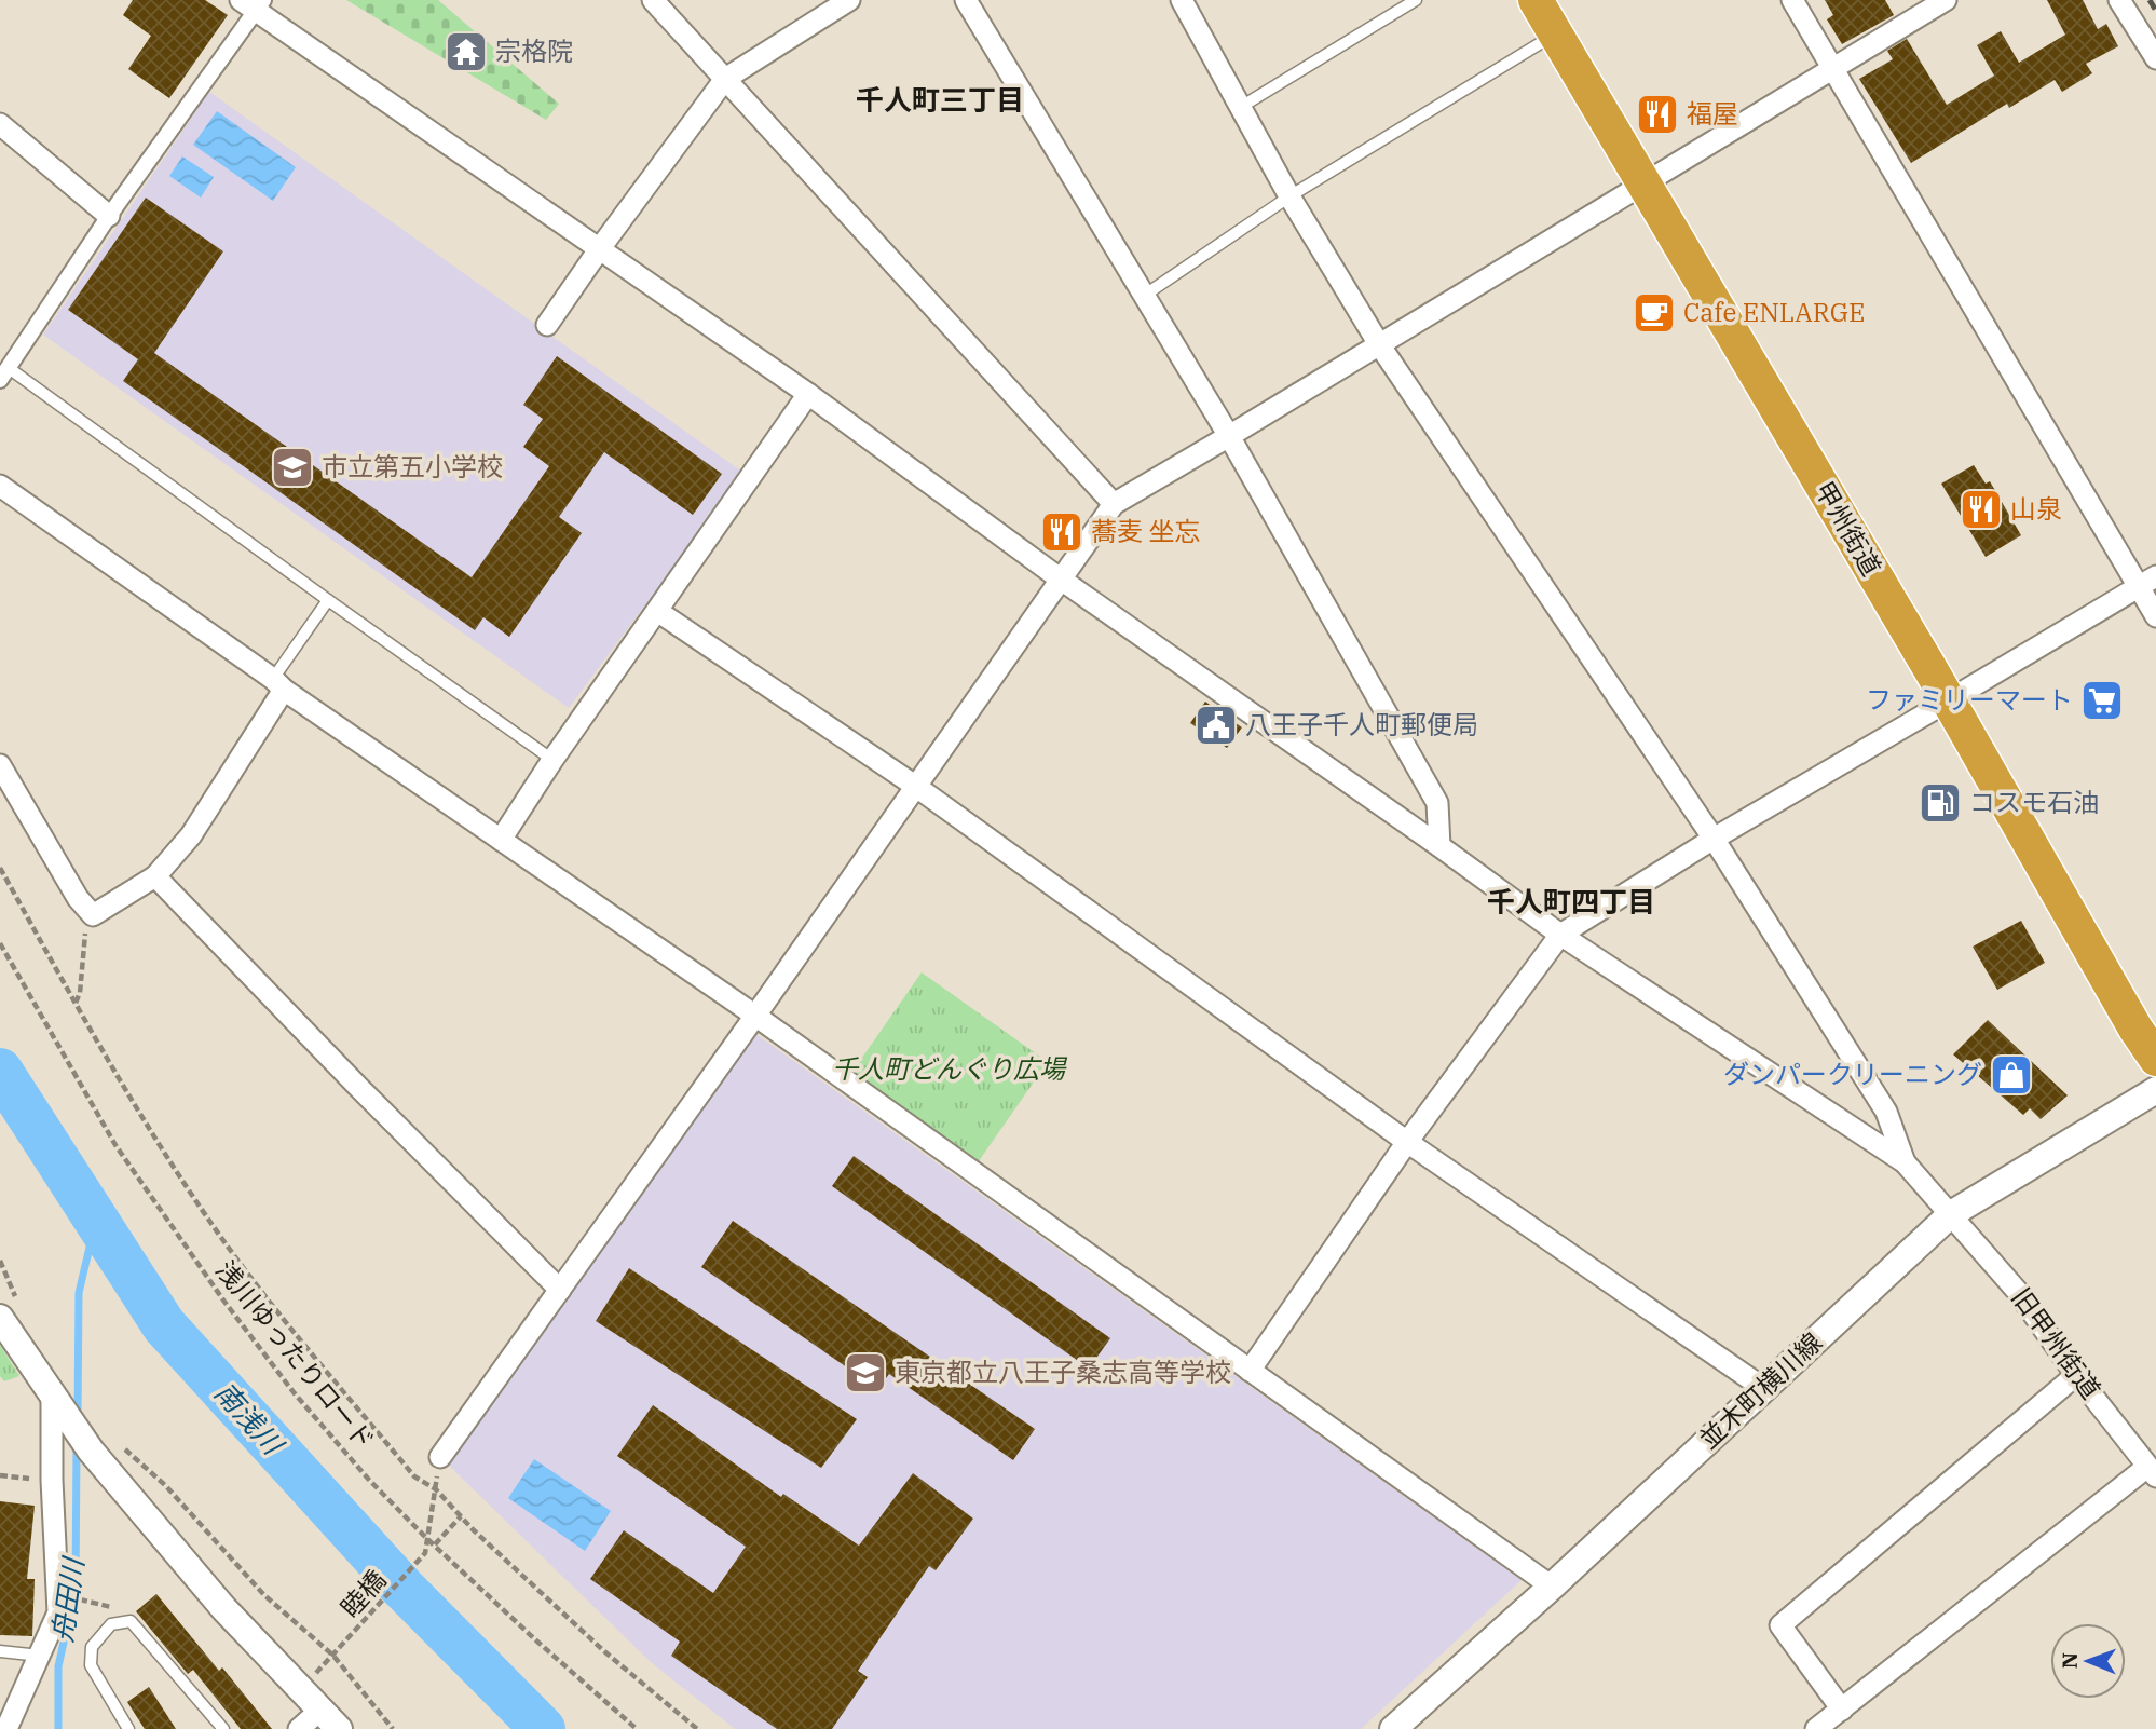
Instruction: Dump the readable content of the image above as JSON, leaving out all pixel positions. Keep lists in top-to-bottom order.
{
  "streets": {
    "highway": ["甲州街道"],
    "street": ["旧甲州街道", "並木町横川線"],
    "path": ["浅川ゆったりロード", "睦橋"]
  },
  "crossings": [
    ["旧甲州街道", "並木町横川線"],
    ["浅川ゆったりロード", "睦橋"]
  ],
  "districts": ["千人町三丁目", "千人町四丁目"],
  "water": ["南浅川", "舟田川"],
  "parks": ["千人町どんぐり広場"],
  "places": {
    "temple": ["宗格院"],
    "restaurant": ["福屋", "山泉", "蕎麦 坐忘"],
    "cafe": ["Cafe ENLARGE"],
    "school or university": ["市立第五小学校", "東京都立八王子桑志高等学校"],
    "supermarket": ["ファミリーマート"],
    "public building": ["八王子千人町郵便局"],
    "fuel station": ["コスモ石油"],
    "shop": ["ダンパークリーニング"]
  },
  "north": "left"
}
